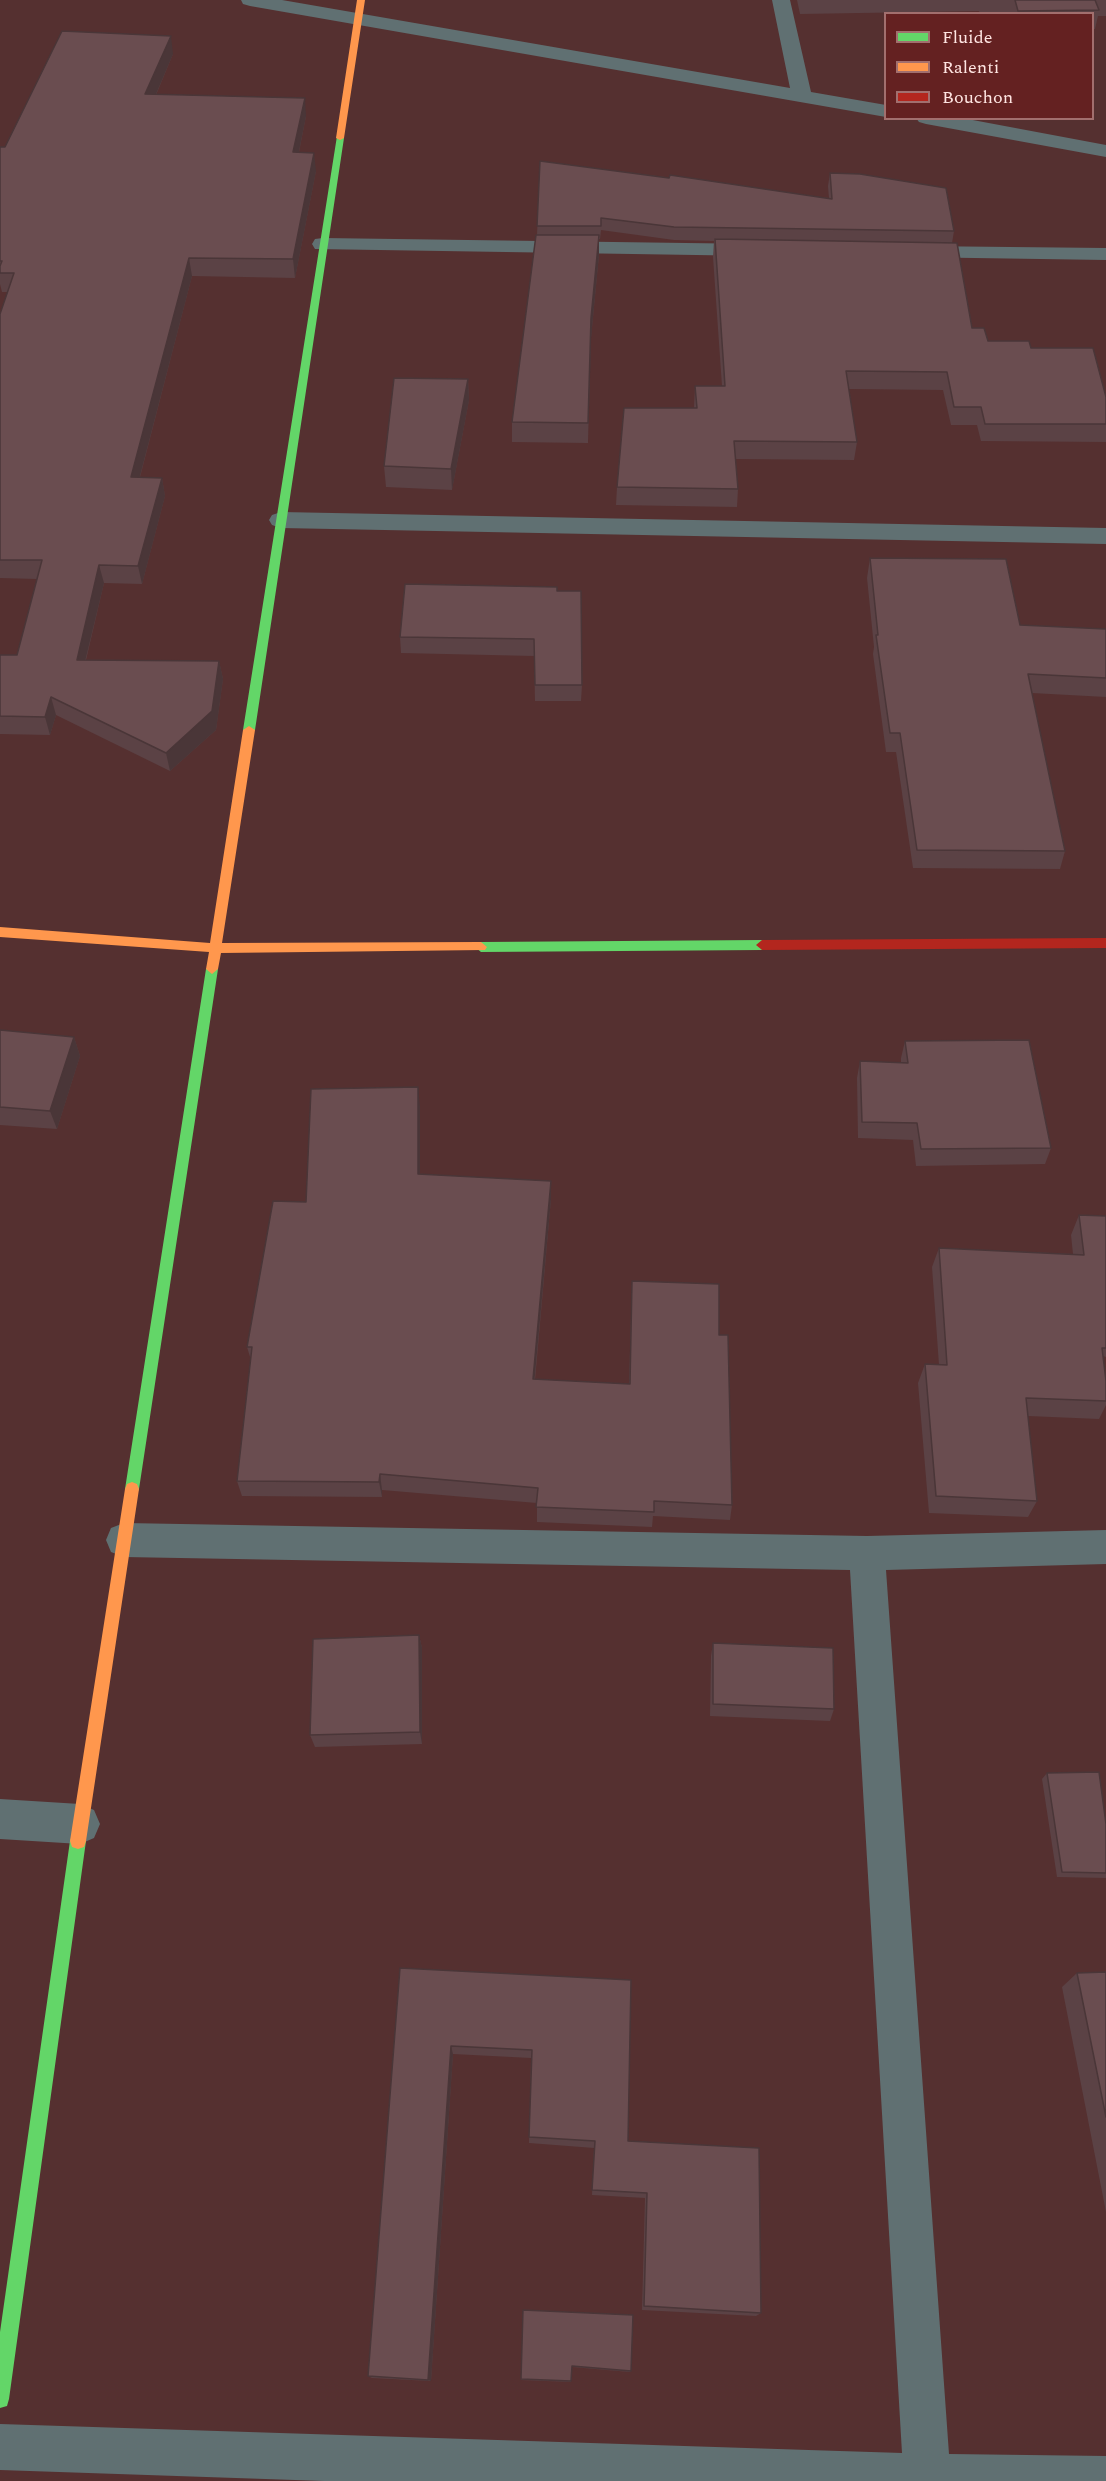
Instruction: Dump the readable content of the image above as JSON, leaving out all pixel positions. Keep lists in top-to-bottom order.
{
  "legend": ["Fluide", "Ralenti", "Bouchon"]
}
